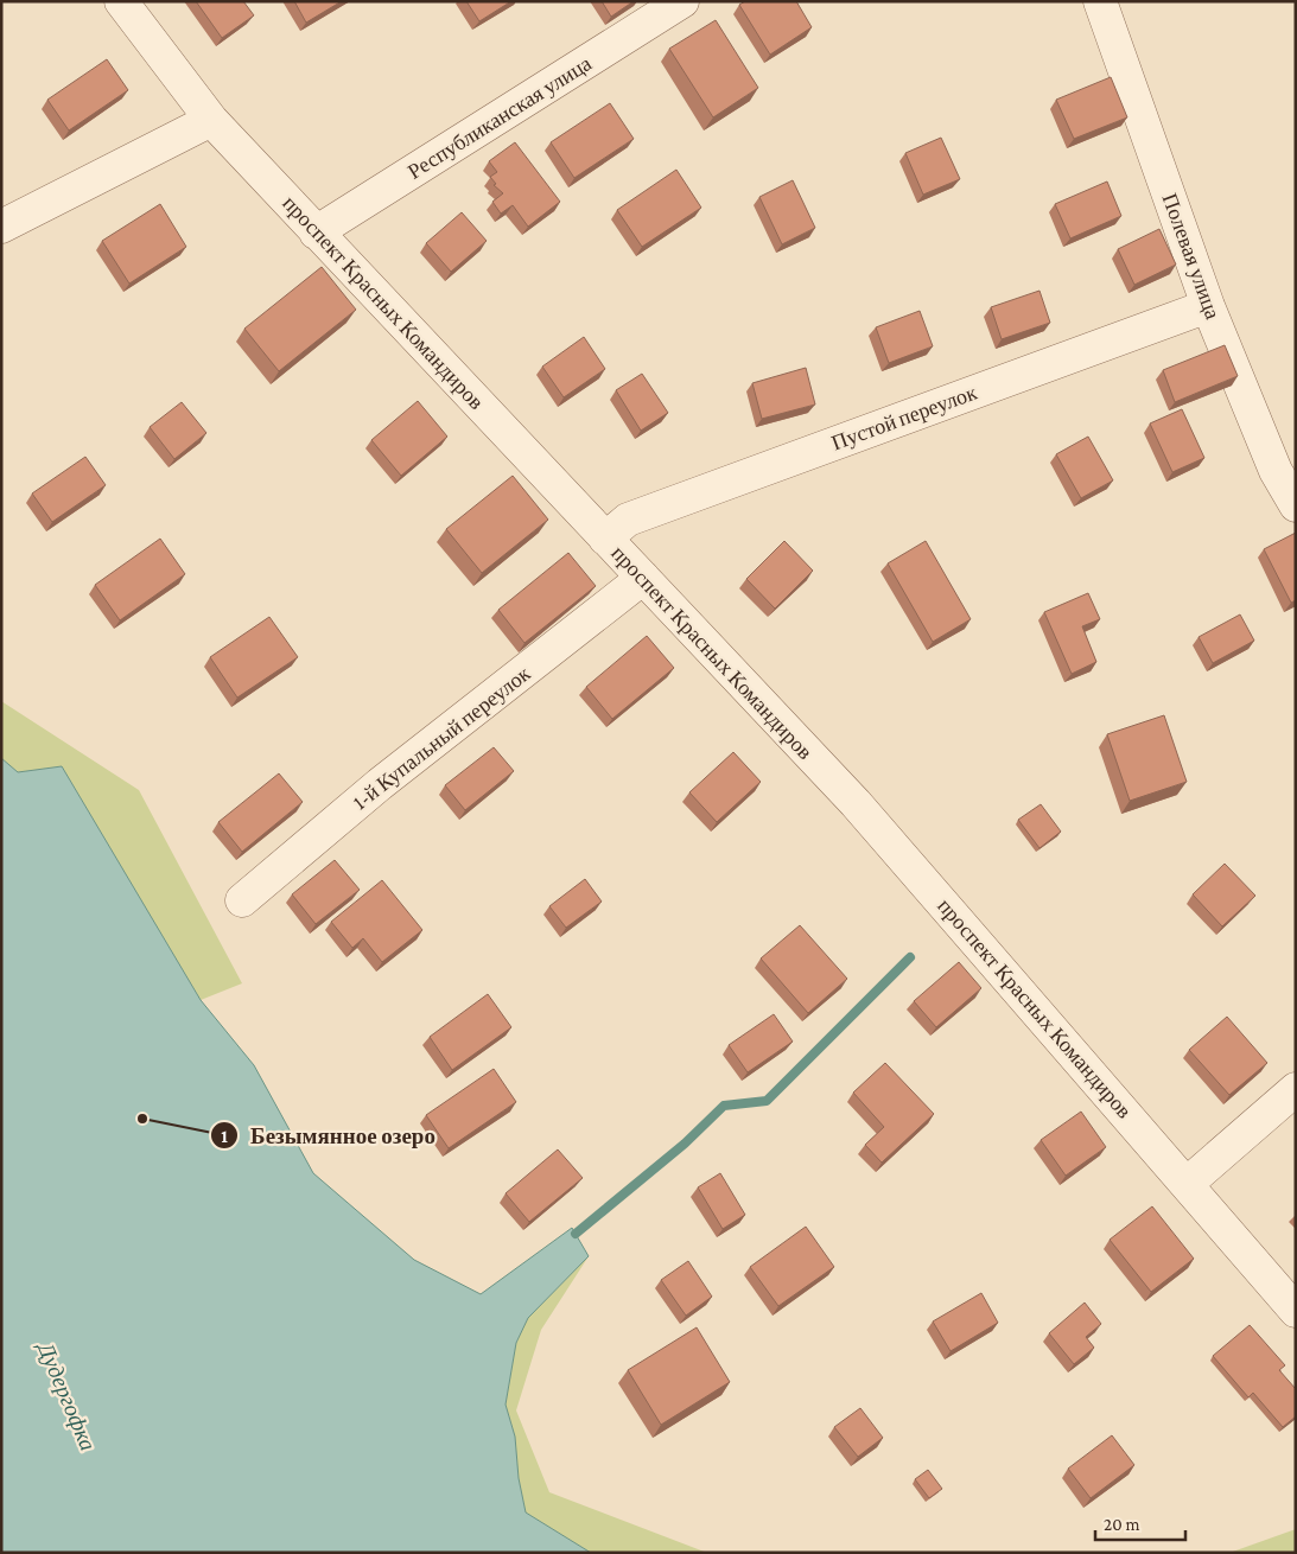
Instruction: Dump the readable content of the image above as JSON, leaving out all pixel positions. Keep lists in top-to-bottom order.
{
  "streets": {
    "street": [
      "Республиканская улица",
      "Полевая улица",
      "проспект Красных Командиров",
      "Пустой переулок",
      "1-й Купальный переулок"
    ]
  },
  "crossings": [
    ["Республиканская улица", "проспект Красных Командиров"],
    ["Полевая улица", "Пустой переулок"],
    ["проспект Красных Командиров", "Пустой переулок"],
    ["проспект Красных Командиров", "1-й Купальный переулок"]
  ],
  "water": ["Дудергофка"],
  "places": ["Безымянное озеро"],
  "scale_bar": "20 m"
}
